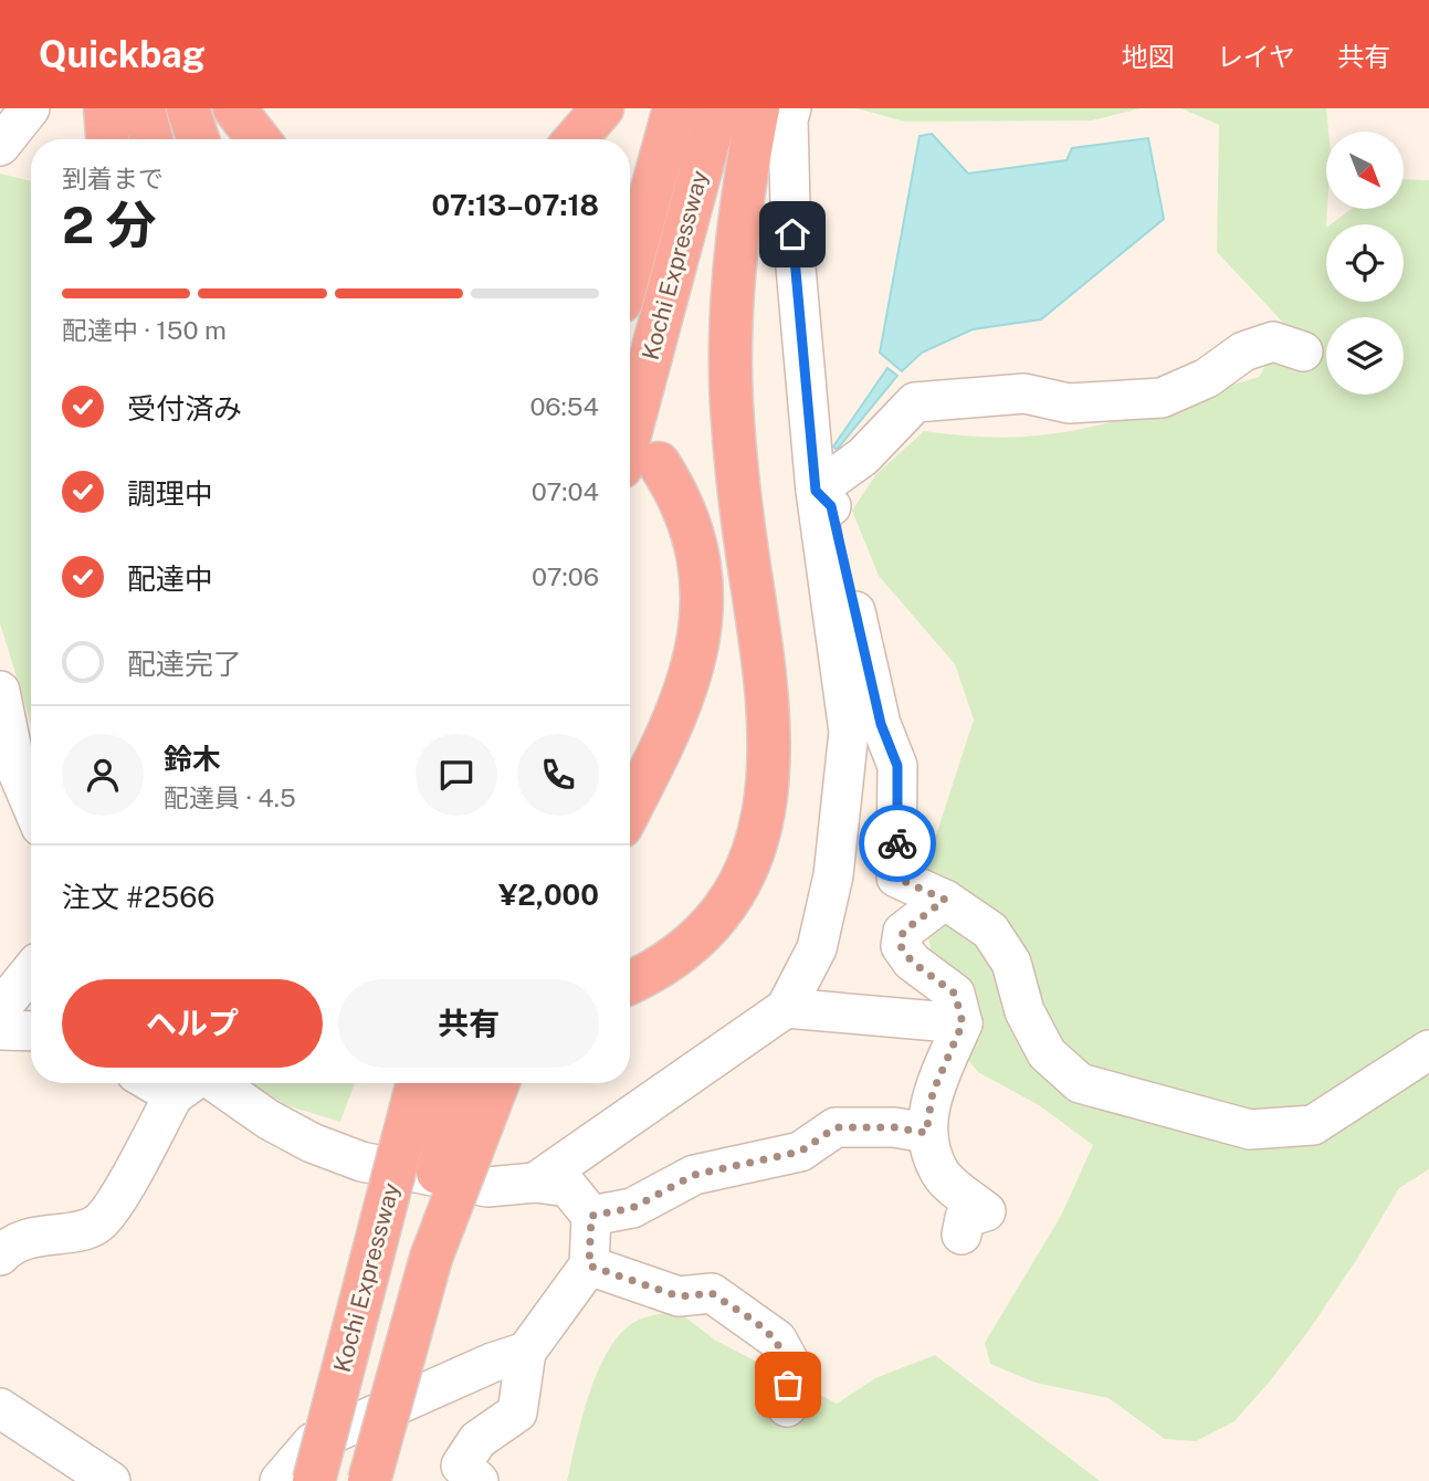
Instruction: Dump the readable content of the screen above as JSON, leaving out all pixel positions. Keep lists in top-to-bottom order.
{
  "streets": {
    "highway": ["Kochi Expressway"]
  },
  "north": "bottom right",
  "page": {
    "header": "Quickbag",
    "nav": ["地図", "レイヤ", "共有"],
    "heading": ["2 分", "到着まで", "07:13–07:18"],
    "panel": [
      "鈴木",
      "配達員 · 4.5",
      "注文 #2566",
      "¥2,000"
    ],
    "bar": "配達中 · 150 m",
    "list": [
      ["受付済み", "06:54"],
      ["調理中", "07:04"],
      ["配達中", "07:06"],
      "配達完了"
    ],
    "buttons": ["ヘルプ", "共有"]
  }
}
